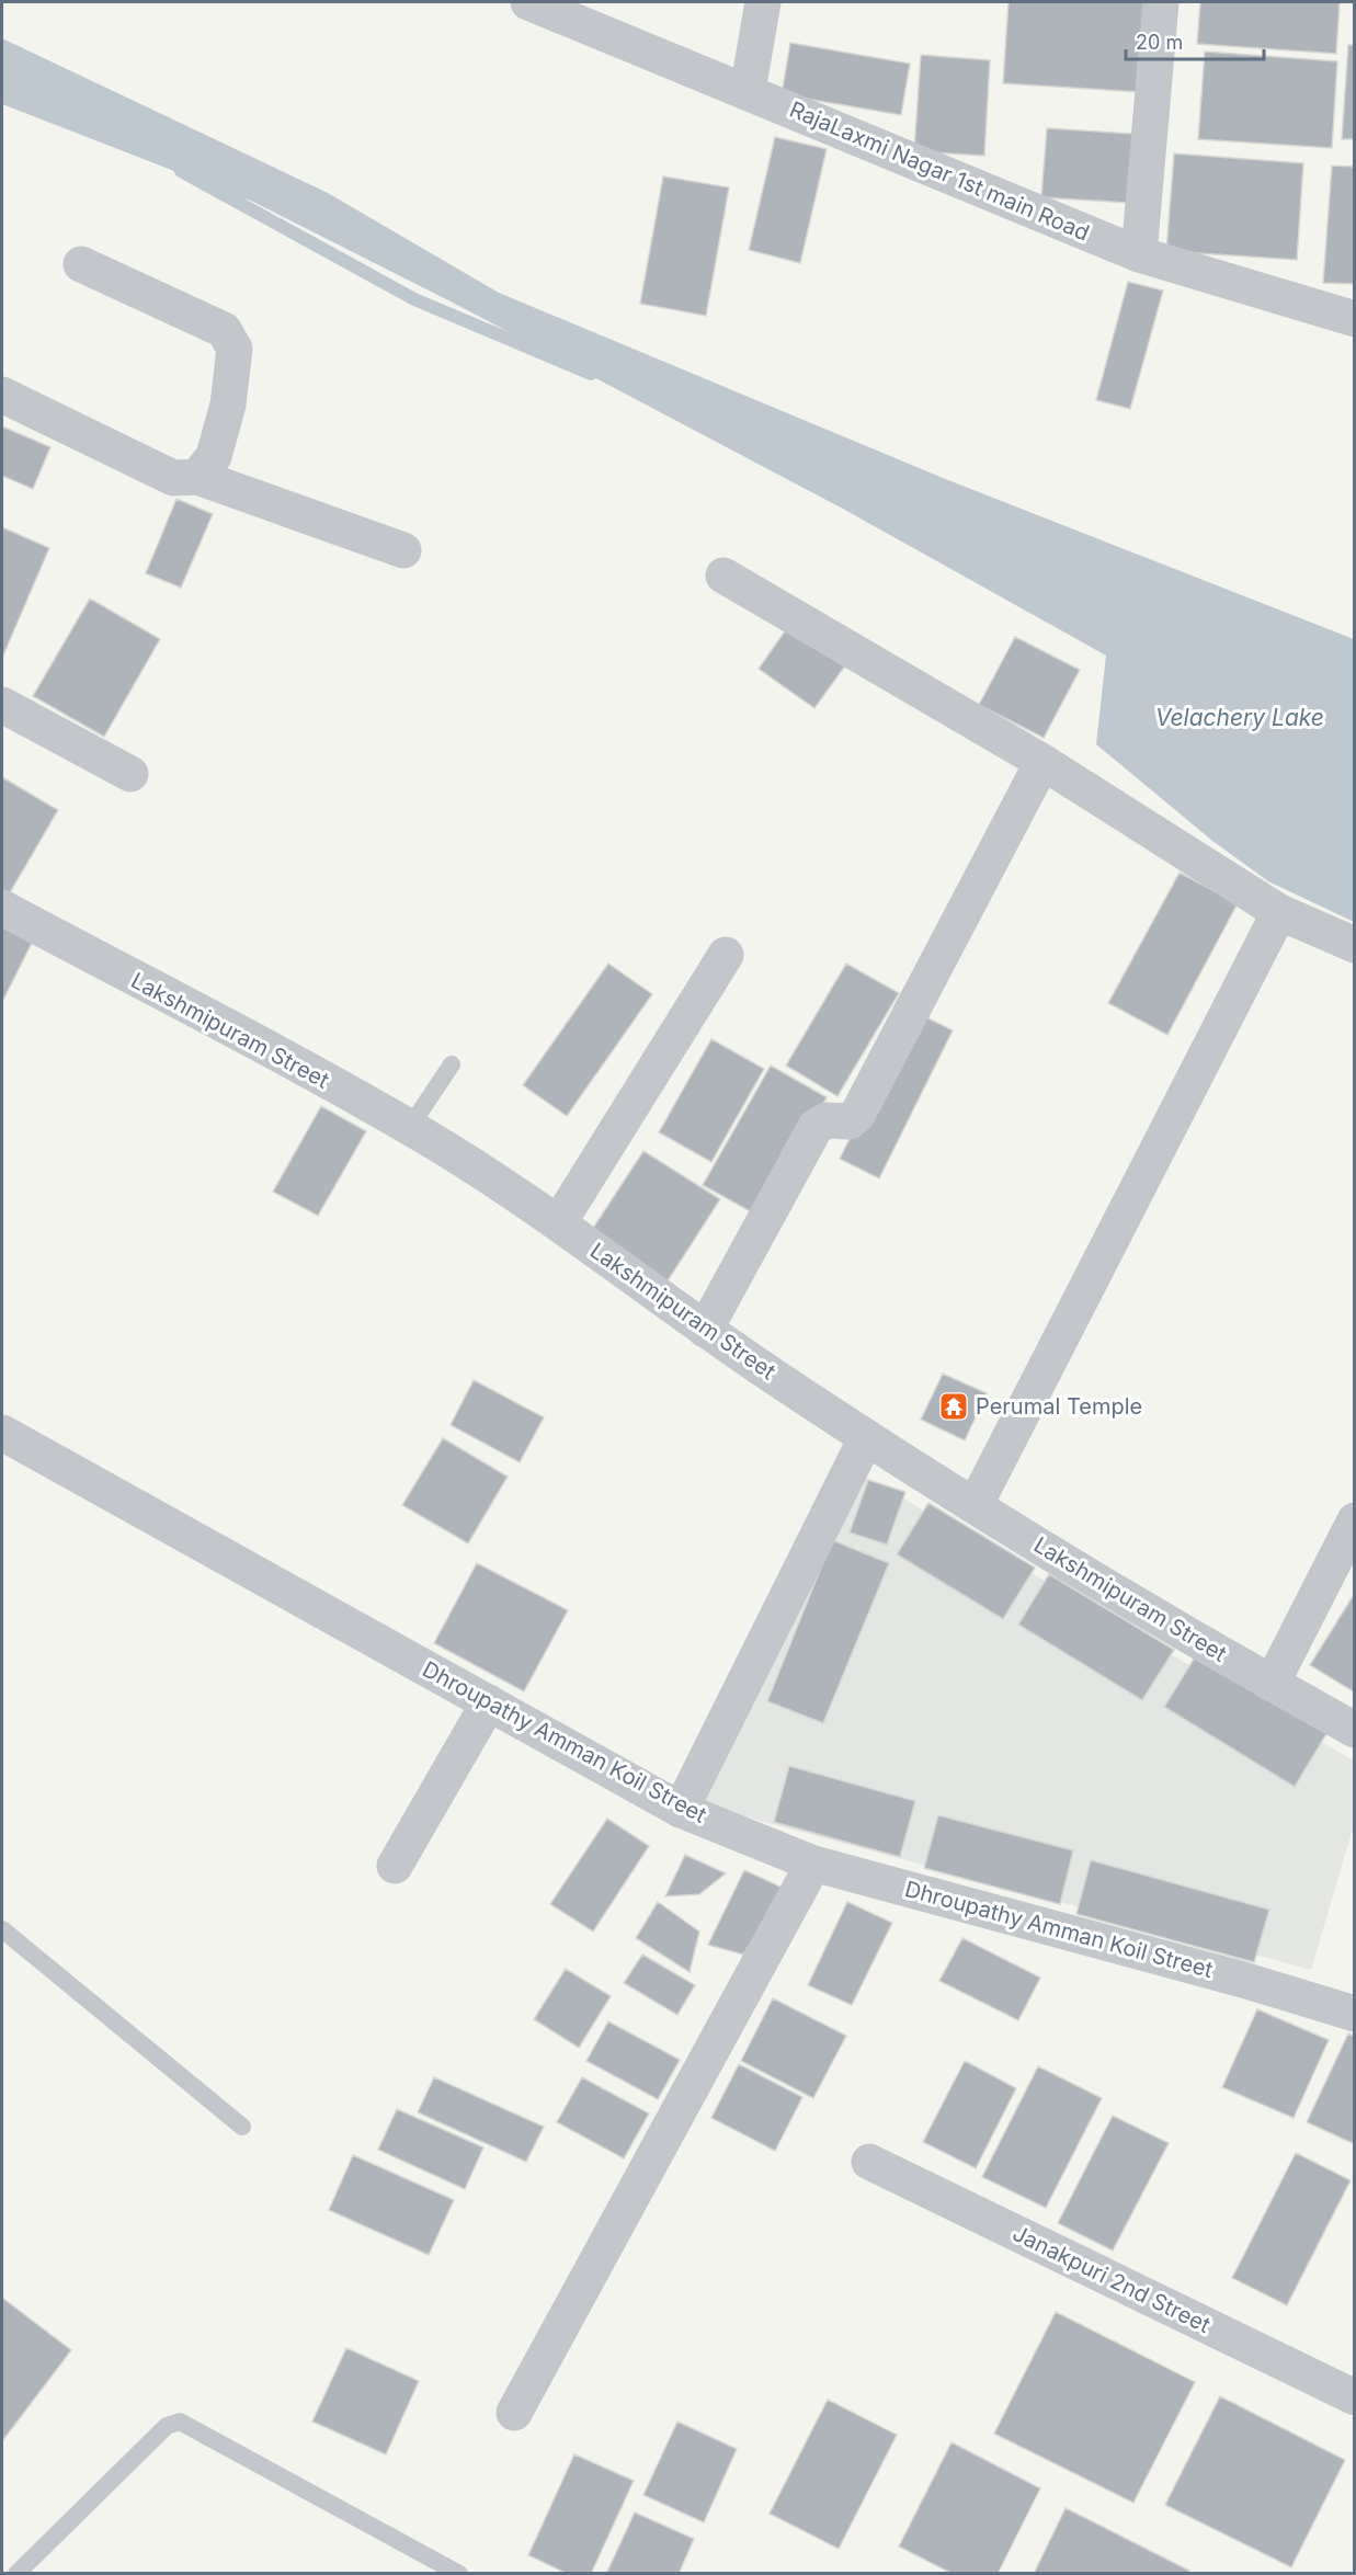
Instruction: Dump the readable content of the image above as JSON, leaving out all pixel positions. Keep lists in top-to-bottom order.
{
  "streets": {
    "street": [
      "RajaLaxmi Nagar 1st main Road",
      "Lakshmipuram Street",
      "Dhroupathy Amman Koil Street",
      "Janakpuri 2nd Street"
    ]
  },
  "water": ["Velachery Lake"],
  "places": {
    "temple": ["Perumal Temple"]
  },
  "scale_bar": "20 m"
}
